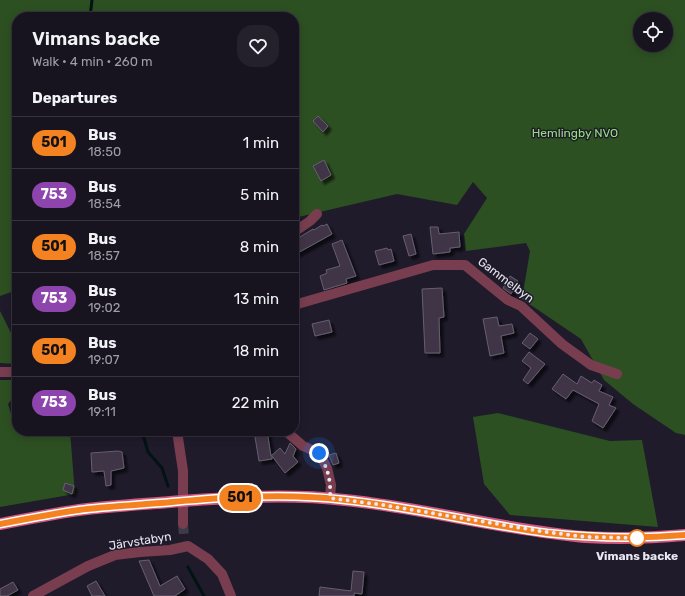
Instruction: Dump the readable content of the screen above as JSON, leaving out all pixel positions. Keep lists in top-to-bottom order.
{
  "streets": {
    "street": ["Gammelbyn", "Järvstabyn"]
  },
  "parks": ["Hemlingby NVO"],
  "places": ["Vimans backe"],
  "lines": ["bus line 501"],
  "page": {
    "on_map": "501",
    "heading": [
      ["Vimans backe", "Walk · 4 min · 260 m"],
      "Departures"
    ],
    "list": [
      {
        "mark": "501",
        "name": "Bus",
        "note": "18:50",
        "value": "1 min"
      },
      {
        "mark": "753",
        "name": "Bus",
        "note": "18:54",
        "value": "5 min"
      },
      {
        "mark": "501",
        "name": "Bus",
        "note": "18:57",
        "value": "8 min"
      },
      {
        "mark": "753",
        "name": "Bus",
        "note": "19:02",
        "value": "13 min"
      },
      {
        "mark": "501",
        "name": "Bus",
        "note": "19:07",
        "value": "18 min"
      },
      {
        "mark": "753",
        "name": "Bus",
        "note": "19:11",
        "value": "22 min"
      }
    ]
  }
}
